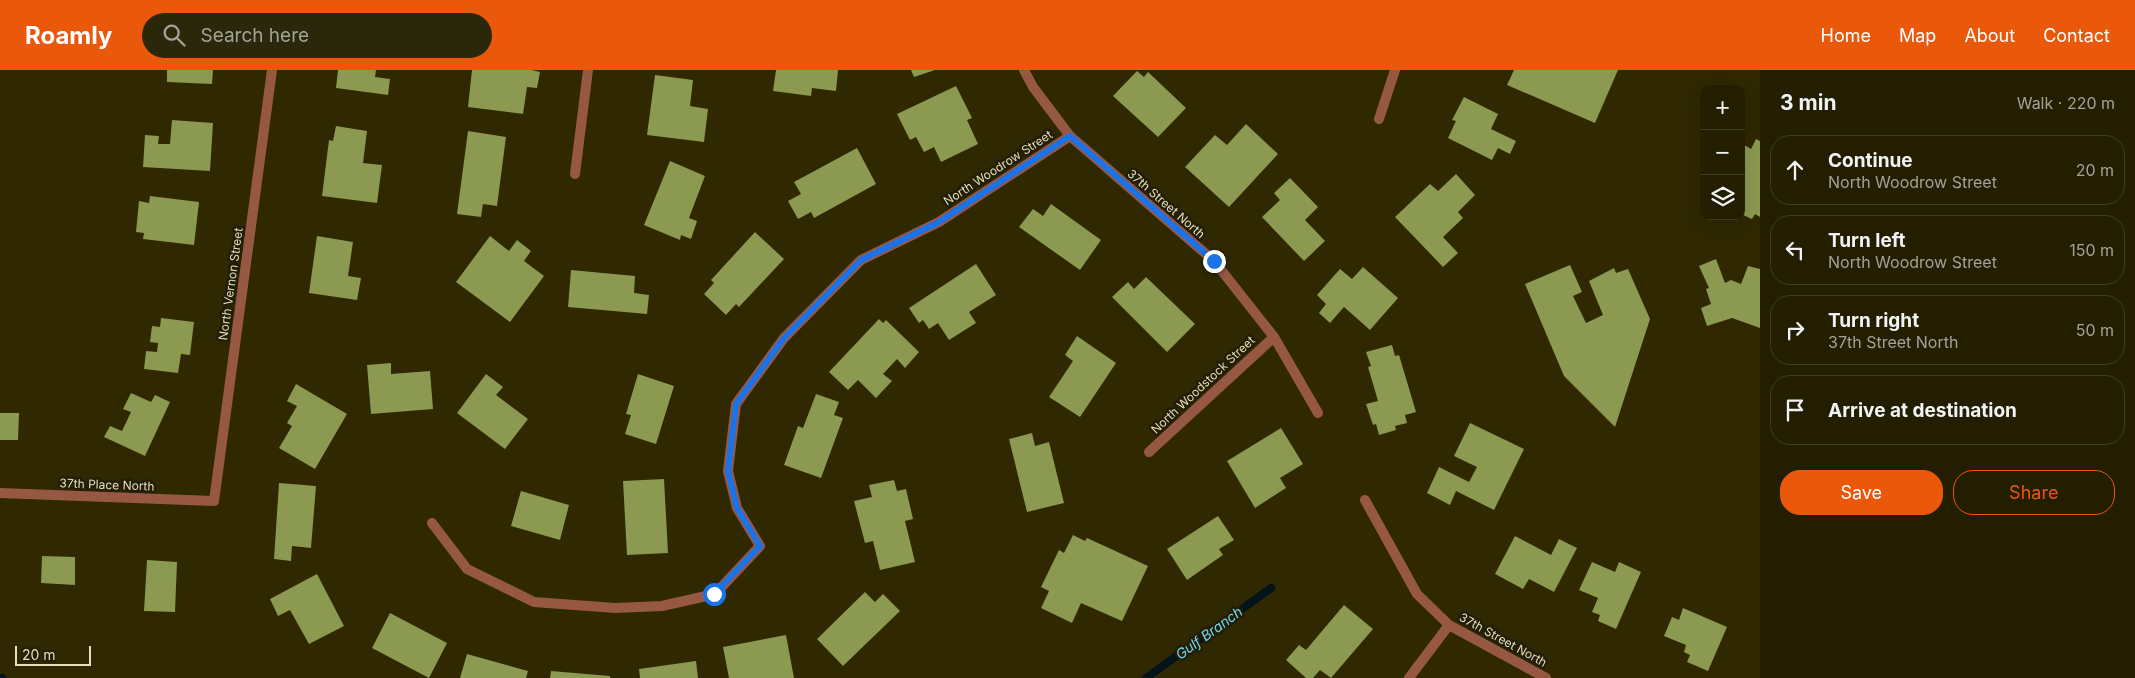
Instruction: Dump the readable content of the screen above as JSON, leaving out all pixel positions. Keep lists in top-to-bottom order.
{
  "streets": {
    "street": [
      "North Woodrow Street",
      "37th Street North",
      "North Vernon Street",
      "North Woodstock Street",
      "37th Place North"
    ]
  },
  "crossings": [
    ["North Woodrow Street", "37th Street North"],
    ["37th Street North", "North Woodstock Street"],
    ["North Vernon Street", "37th Place North"]
  ],
  "water": ["Gulf Branch"],
  "scale_bar": "20 m",
  "page": {
    "header": "Roamly",
    "search": "Search here",
    "nav": [
      "Home",
      "Map",
      "About",
      "Contact"
    ],
    "heading": ["3 min", "Walk · 220 m"],
    "map_buttons": ["+", "−"],
    "list": [
      ["Continue", "North Woodrow Street", "20 m"],
      ["Turn left", "North Woodrow Street", "150 m"],
      ["Turn right", "37th Street North", "50 m"],
      "Arrive at destination"
    ],
    "buttons": ["Save", "Share"],
    "scale": "20 m"
  }
}
